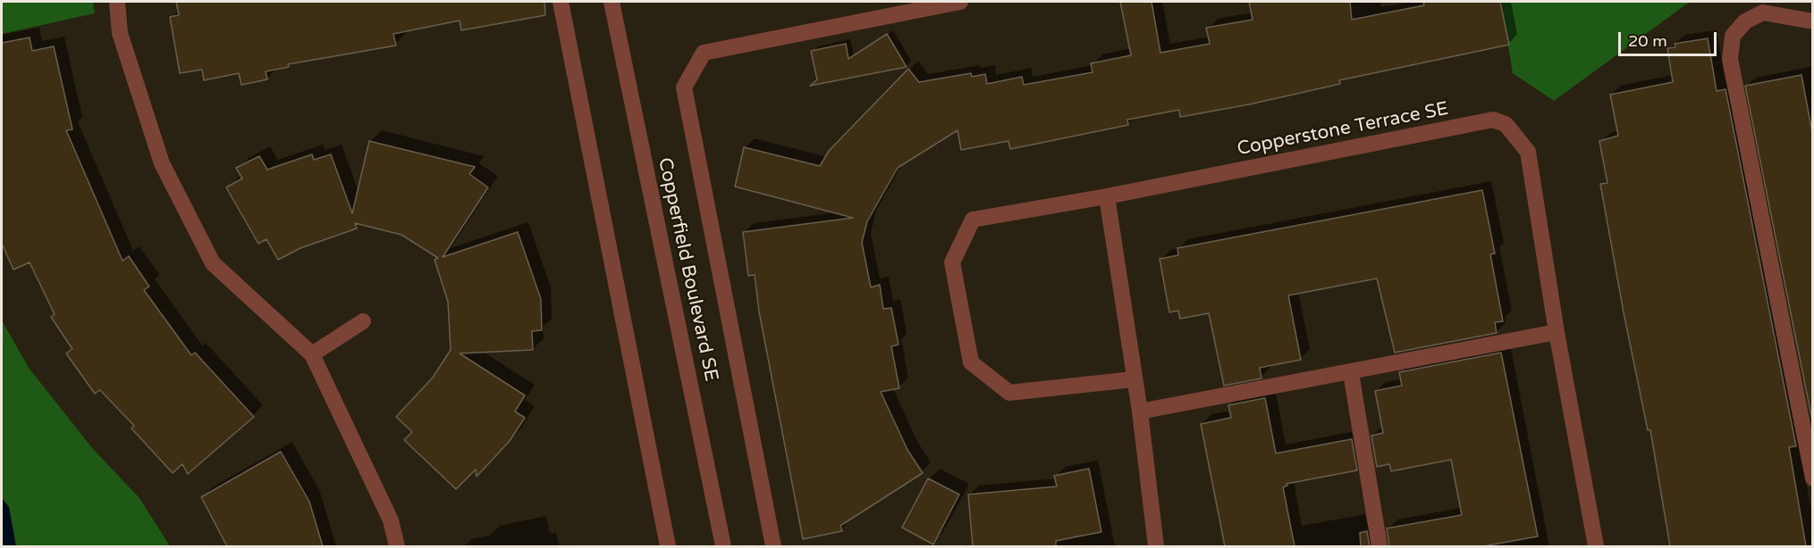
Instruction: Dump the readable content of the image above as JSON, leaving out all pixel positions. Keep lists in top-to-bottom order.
{
  "streets": {
    "street": ["Copperstone Terrace SE", "Copperfield Boulevard SE"]
  },
  "scale_bar": "20 m"
}
